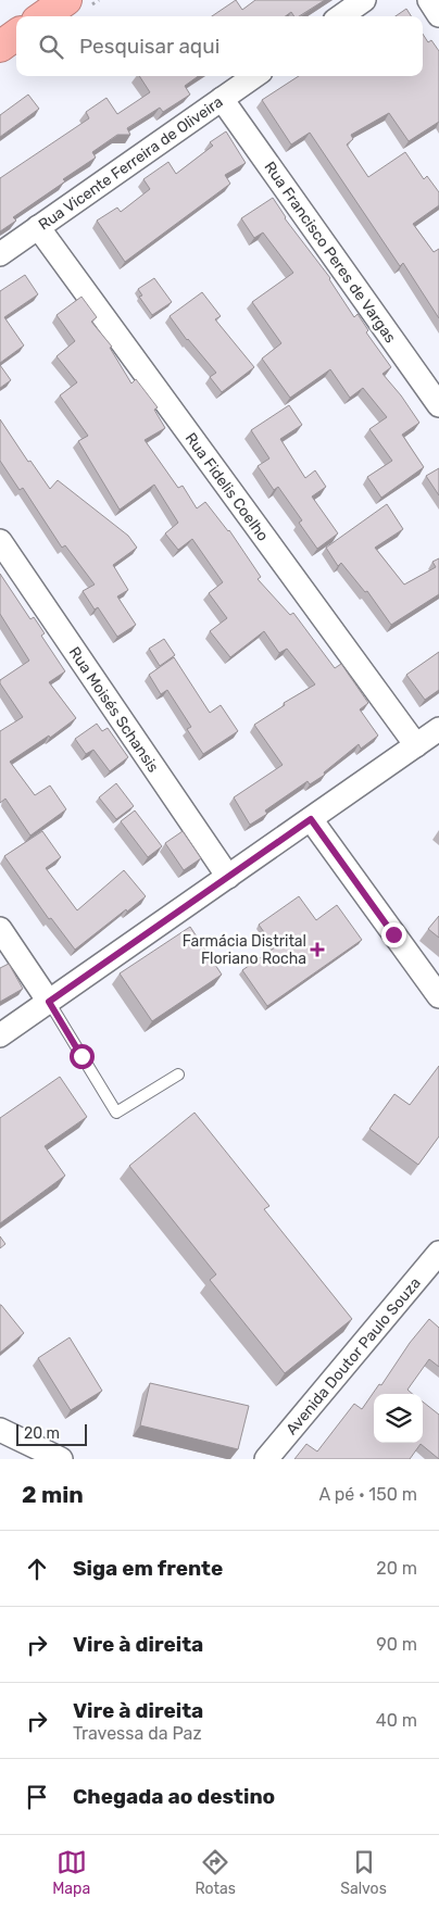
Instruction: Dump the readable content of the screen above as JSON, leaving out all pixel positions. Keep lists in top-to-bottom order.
{
  "streets": {
    "street": [
      "Rua Vicente Ferreira de Oliveira",
      "Rua Francisco Peres de Vargas",
      "Rua Fidelis Coelho",
      "Rua Moisés Schansis",
      "Avenida Doutor Paulo Souza"
    ]
  },
  "crossings": [
    ["Rua Vicente Ferreira de Oliveira", "Rua Francisco Peres de Vargas"],
    ["Rua Vicente Ferreira de Oliveira", "Rua Fidelis Coelho"]
  ],
  "places": {
    "health": ["Farmácia Distrital Floriano Rocha"]
  },
  "scale_bar": "20 m",
  "page": {
    "search": "Pesquisar aqui",
    "scale": "20 m",
    "heading": ["2 min", "A pé · 150 m"],
    "list": [
      ["Siga em frente", "20 m"],
      ["Vire à direita", "90 m"],
      ["Vire à direita", "Travessa da Paz", "40 m"],
      "Chegada ao destino"
    ],
    "nav": ["Mapa", "Rotas", "Salvos"]
  }
}
